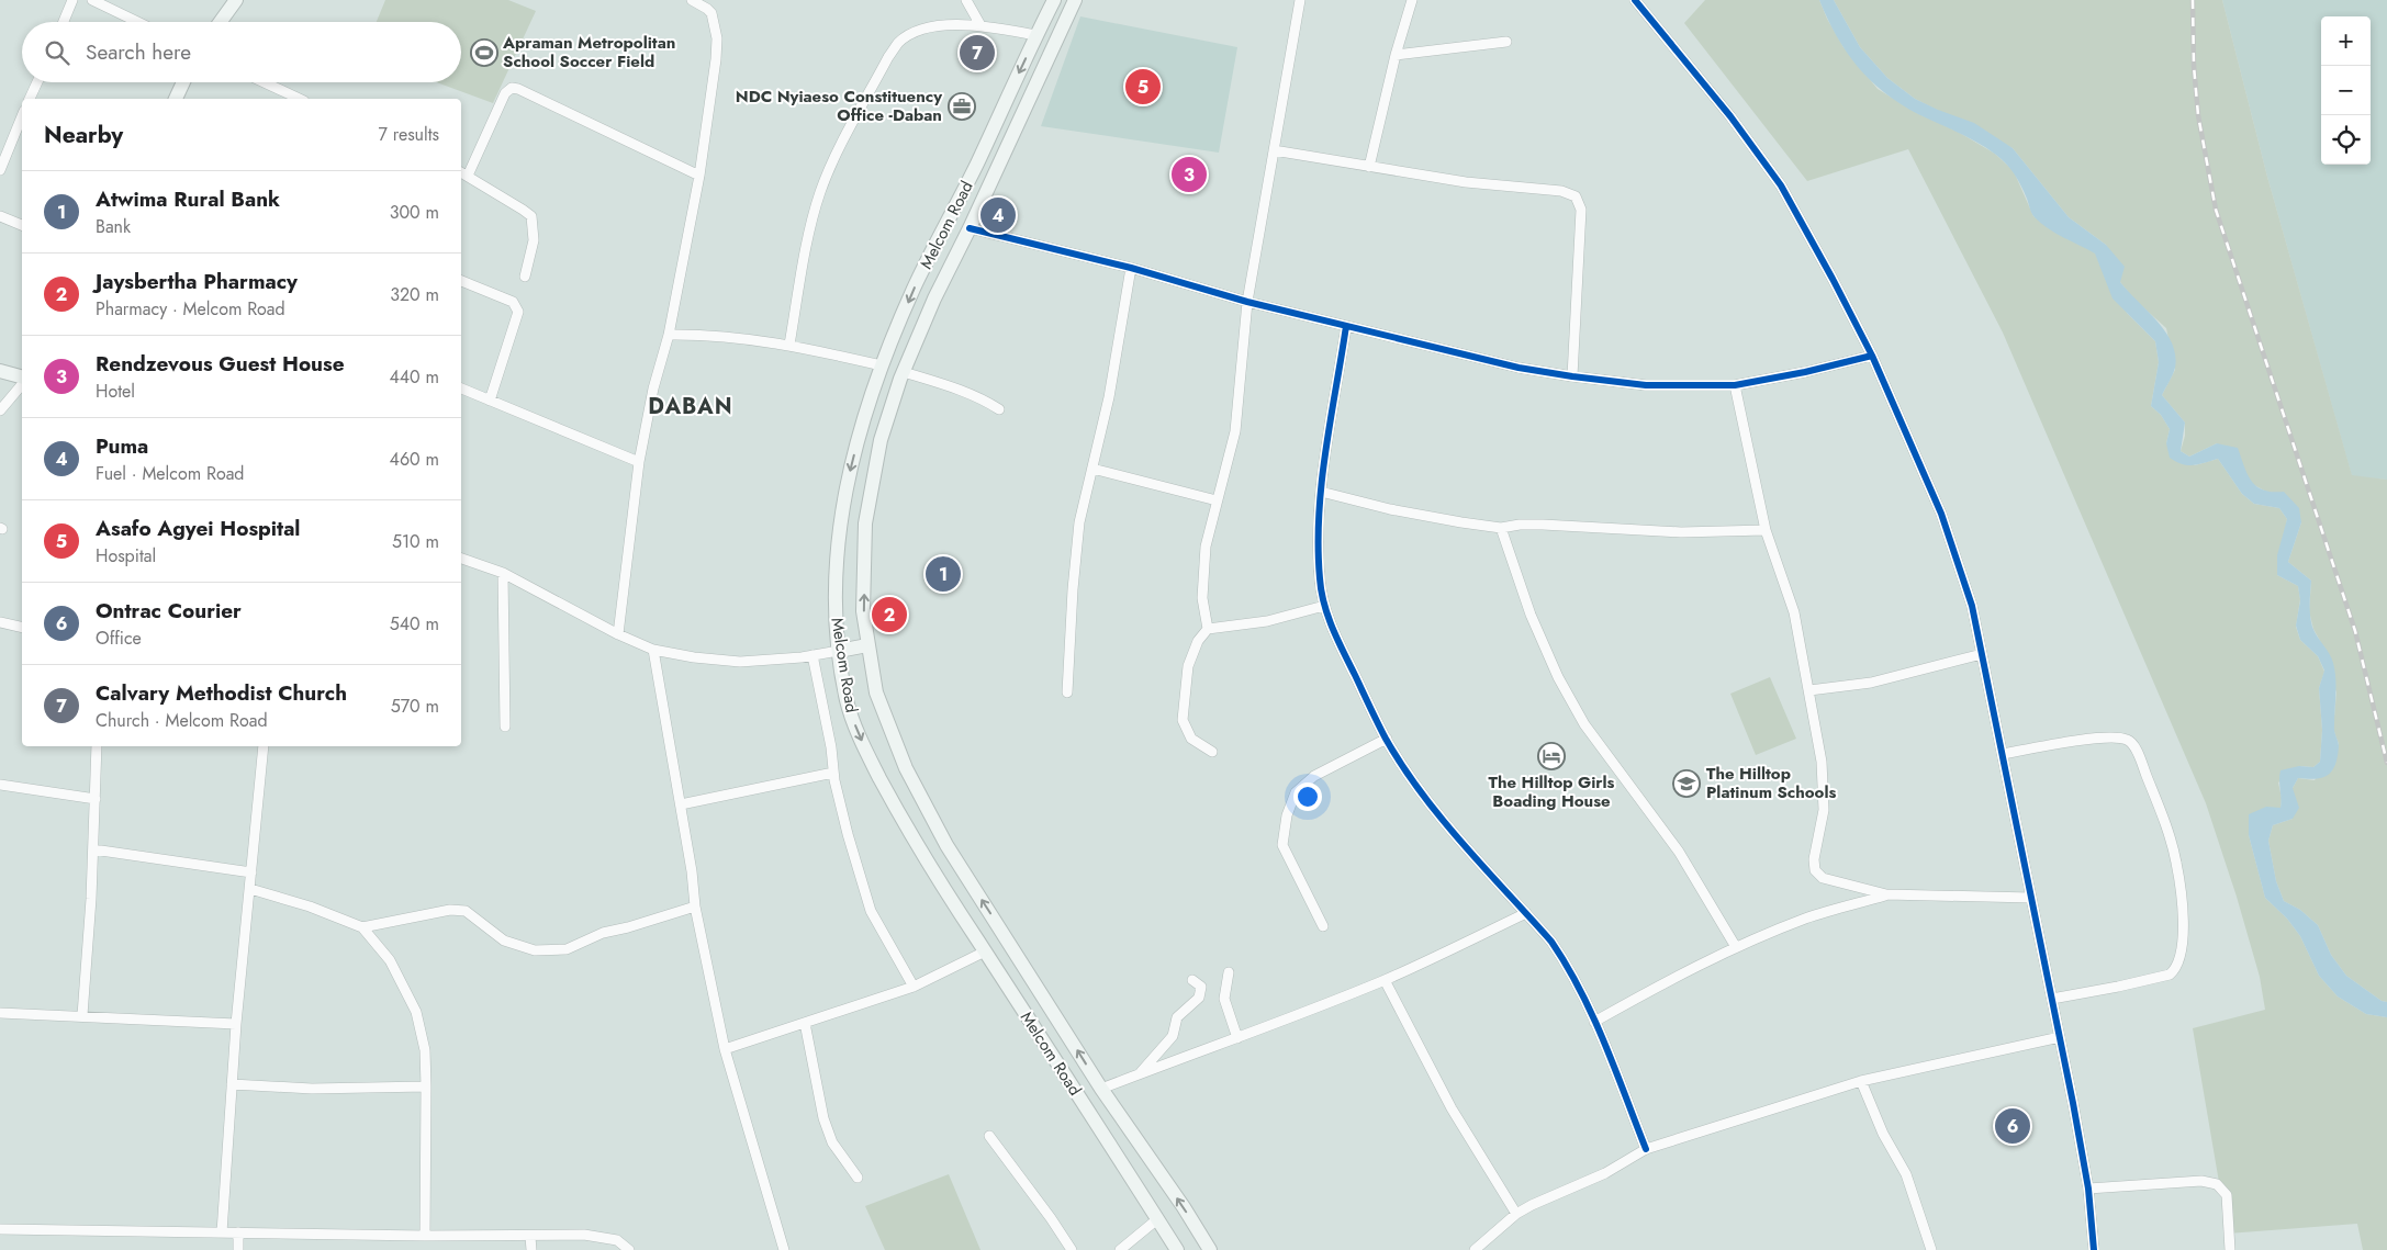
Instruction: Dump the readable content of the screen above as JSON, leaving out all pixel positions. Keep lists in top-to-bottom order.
{
  "streets": {
    "main road": ["Melcom Road"]
  },
  "districts": ["DABAN"],
  "places": {
    "sports": ["Apraman Metropolitan School Soccer Field"],
    "office": ["NDC Nyiaeso Constituency Office -Daban"],
    "hotel": ["The Hilltop Girls Boading House"],
    "school or university": ["The Hilltop Platinum Schools"]
  },
  "page": {
    "map_buttons": ["+", "−"],
    "search": "Search here",
    "pins": [
      "7",
      "5",
      "3",
      "4",
      "1",
      "2",
      "6"
    ],
    "heading": ["Nearby", "7 results"],
    "list": [
      {
        "mark": "1",
        "name": "Atwima Rural Bank",
        "note": "Bank",
        "value": "300 m"
      },
      {
        "mark": "2",
        "name": "Jaysbertha Pharmacy",
        "note": "Pharmacy · Melcom Road",
        "value": "320 m"
      },
      {
        "mark": "3",
        "name": "Rendzevous Guest House",
        "note": "Hotel",
        "value": "440 m"
      },
      {
        "mark": "4",
        "name": "Puma",
        "note": "Fuel · Melcom Road",
        "value": "460 m"
      },
      {
        "mark": "5",
        "name": "Asafo Agyei Hospital",
        "note": "Hospital",
        "value": "510 m"
      },
      {
        "mark": "6",
        "name": "Ontrac Courier",
        "note": "Office",
        "value": "540 m"
      },
      {
        "mark": "7",
        "name": "Calvary Methodist Church",
        "note": "Church · Melcom Road",
        "value": "570 m"
      }
    ]
  }
}
